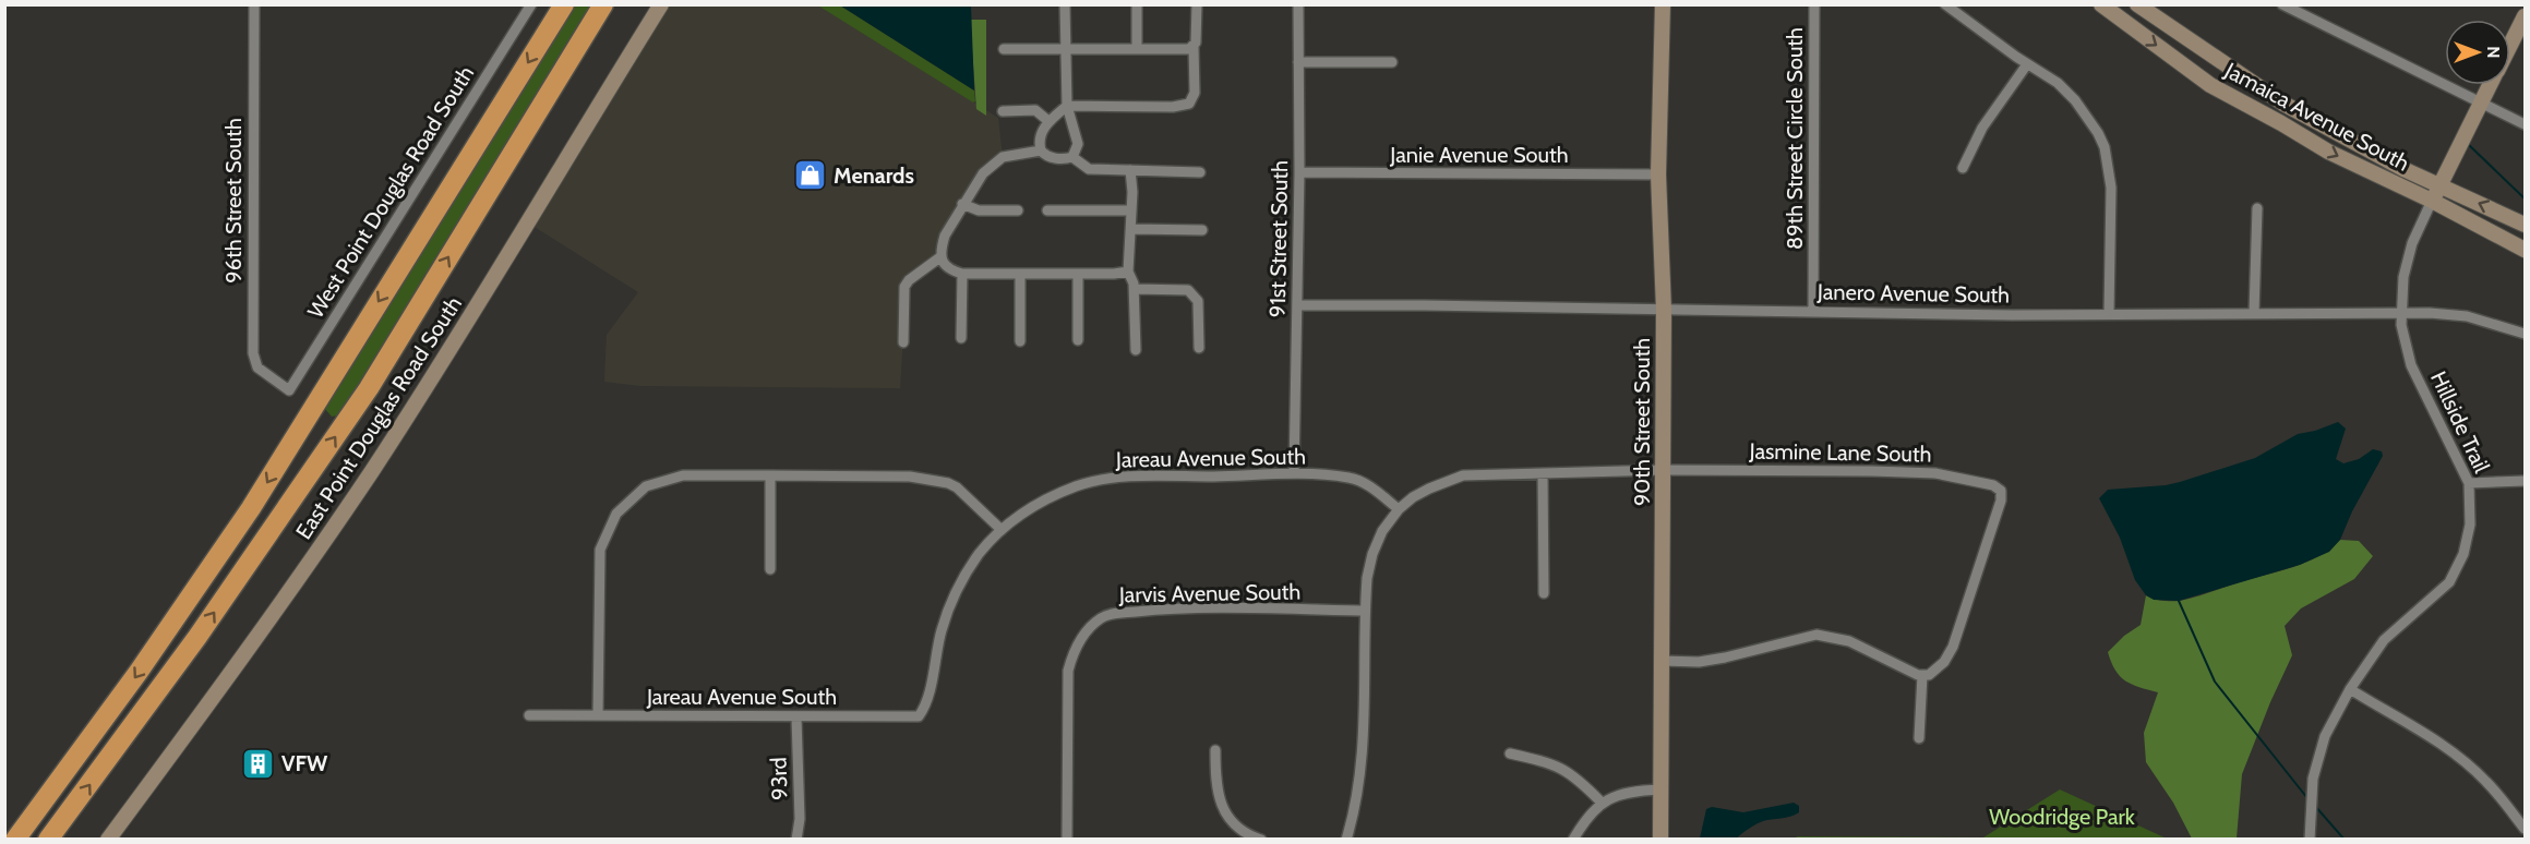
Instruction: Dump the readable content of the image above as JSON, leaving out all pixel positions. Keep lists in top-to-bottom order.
{
  "streets": {
    "street": [
      "Jamaica Avenue South",
      "89th Street Circle South",
      "Janie Avenue South",
      "West Point Douglas Road South",
      "96th Street South",
      "91st Street South",
      "Janero Avenue South",
      "East Point Douglas Road South",
      "90th Street South",
      "Hillside Trail",
      "Jasmine Lane South",
      "Jareau Avenue South",
      "Jarvis Avenue South",
      "93rd"
    ]
  },
  "crossings": [
    ["Jamaica Avenue South", "Hillside Trail"],
    ["89th Street Circle South", "Janero Avenue South"],
    ["Janie Avenue South", "91st Street South"],
    ["Janie Avenue South", "90th Street South"],
    ["West Point Douglas Road South", "96th Street South"],
    ["91st Street South", "Janero Avenue South"],
    ["91st Street South", "Jareau Avenue South"],
    ["Janero Avenue South", "90th Street South"],
    ["Janero Avenue South", "Hillside Trail"],
    ["90th Street South", "Jasmine Lane South"],
    ["Jareau Avenue South", "93rd"]
  ],
  "parks": ["Woodridge Park"],
  "places": {
    "shop": ["Menards"],
    "building": ["VFW"]
  },
  "north": "right"
}
